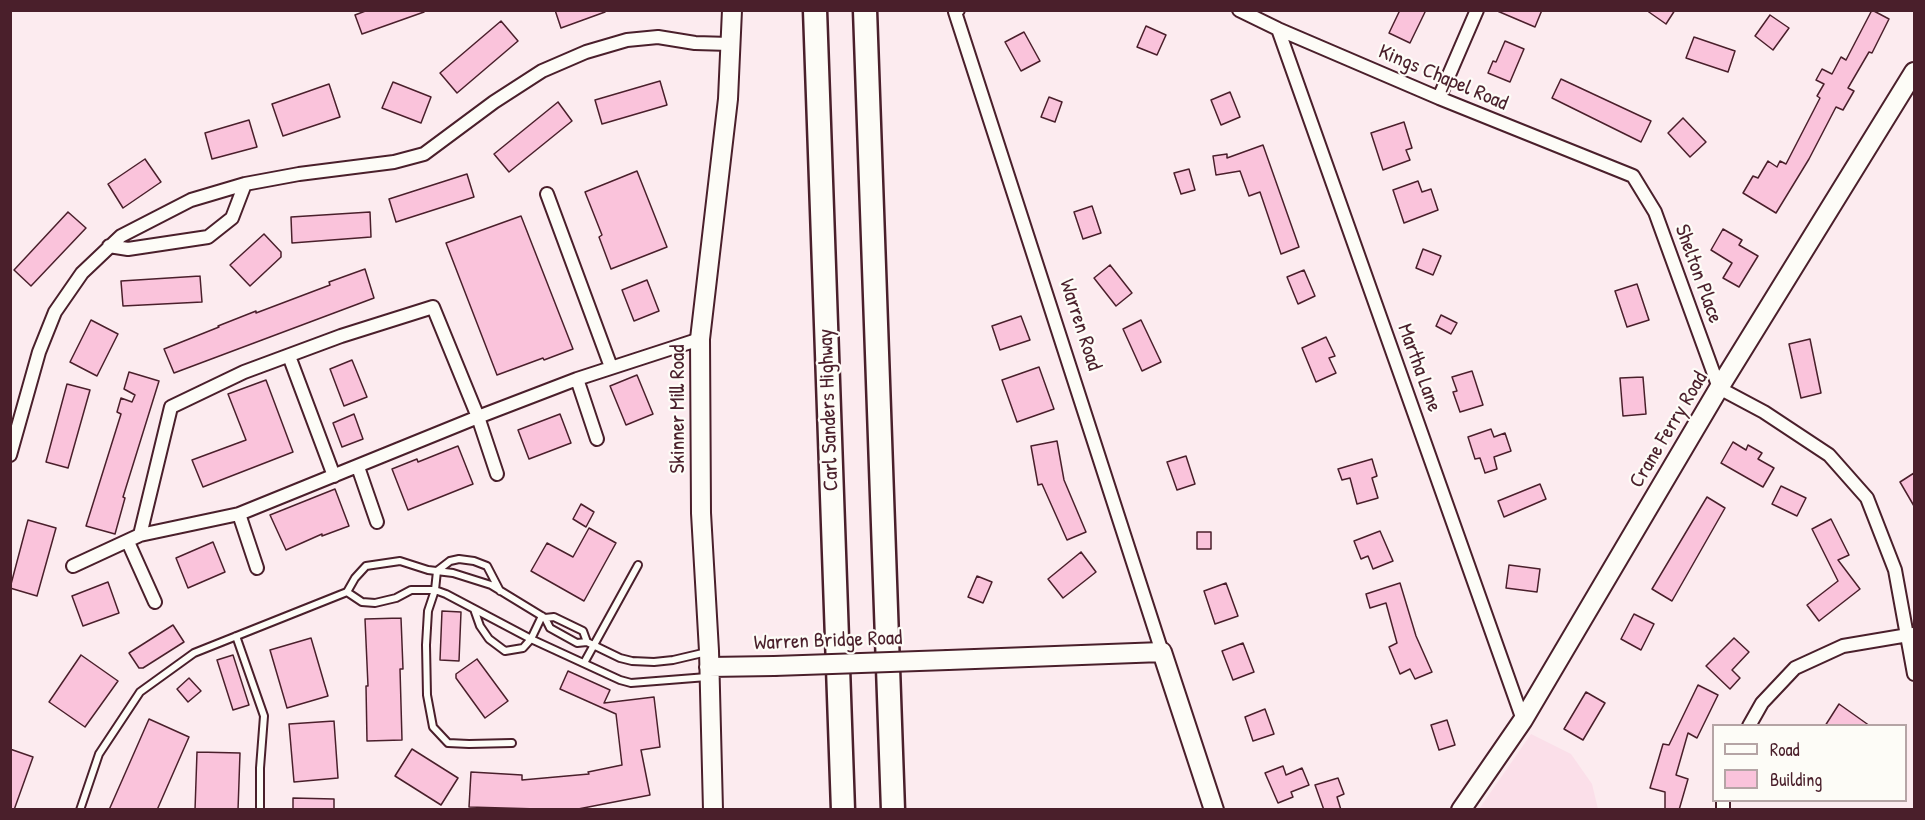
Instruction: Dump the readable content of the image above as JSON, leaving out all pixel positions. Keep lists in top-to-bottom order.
{
  "streets": {
    "highway": ["Carl Sanders Highway"],
    "street": [
      "Kings Chapel Road",
      "Shelton Place",
      "Warren Road",
      "Martha Lane",
      "Skinner Mill Road",
      "Crane Ferry Road",
      "Warren Bridge Road"
    ]
  },
  "crossings": [
    ["Kings Chapel Road", "Shelton Place"],
    ["Kings Chapel Road", "Martha Lane"],
    ["Shelton Place", "Crane Ferry Road"],
    ["Warren Road", "Warren Bridge Road"],
    ["Martha Lane", "Crane Ferry Road"],
    ["Skinner Mill Road", "Warren Bridge Road"]
  ],
  "legend": ["Road", "Building"]
}
